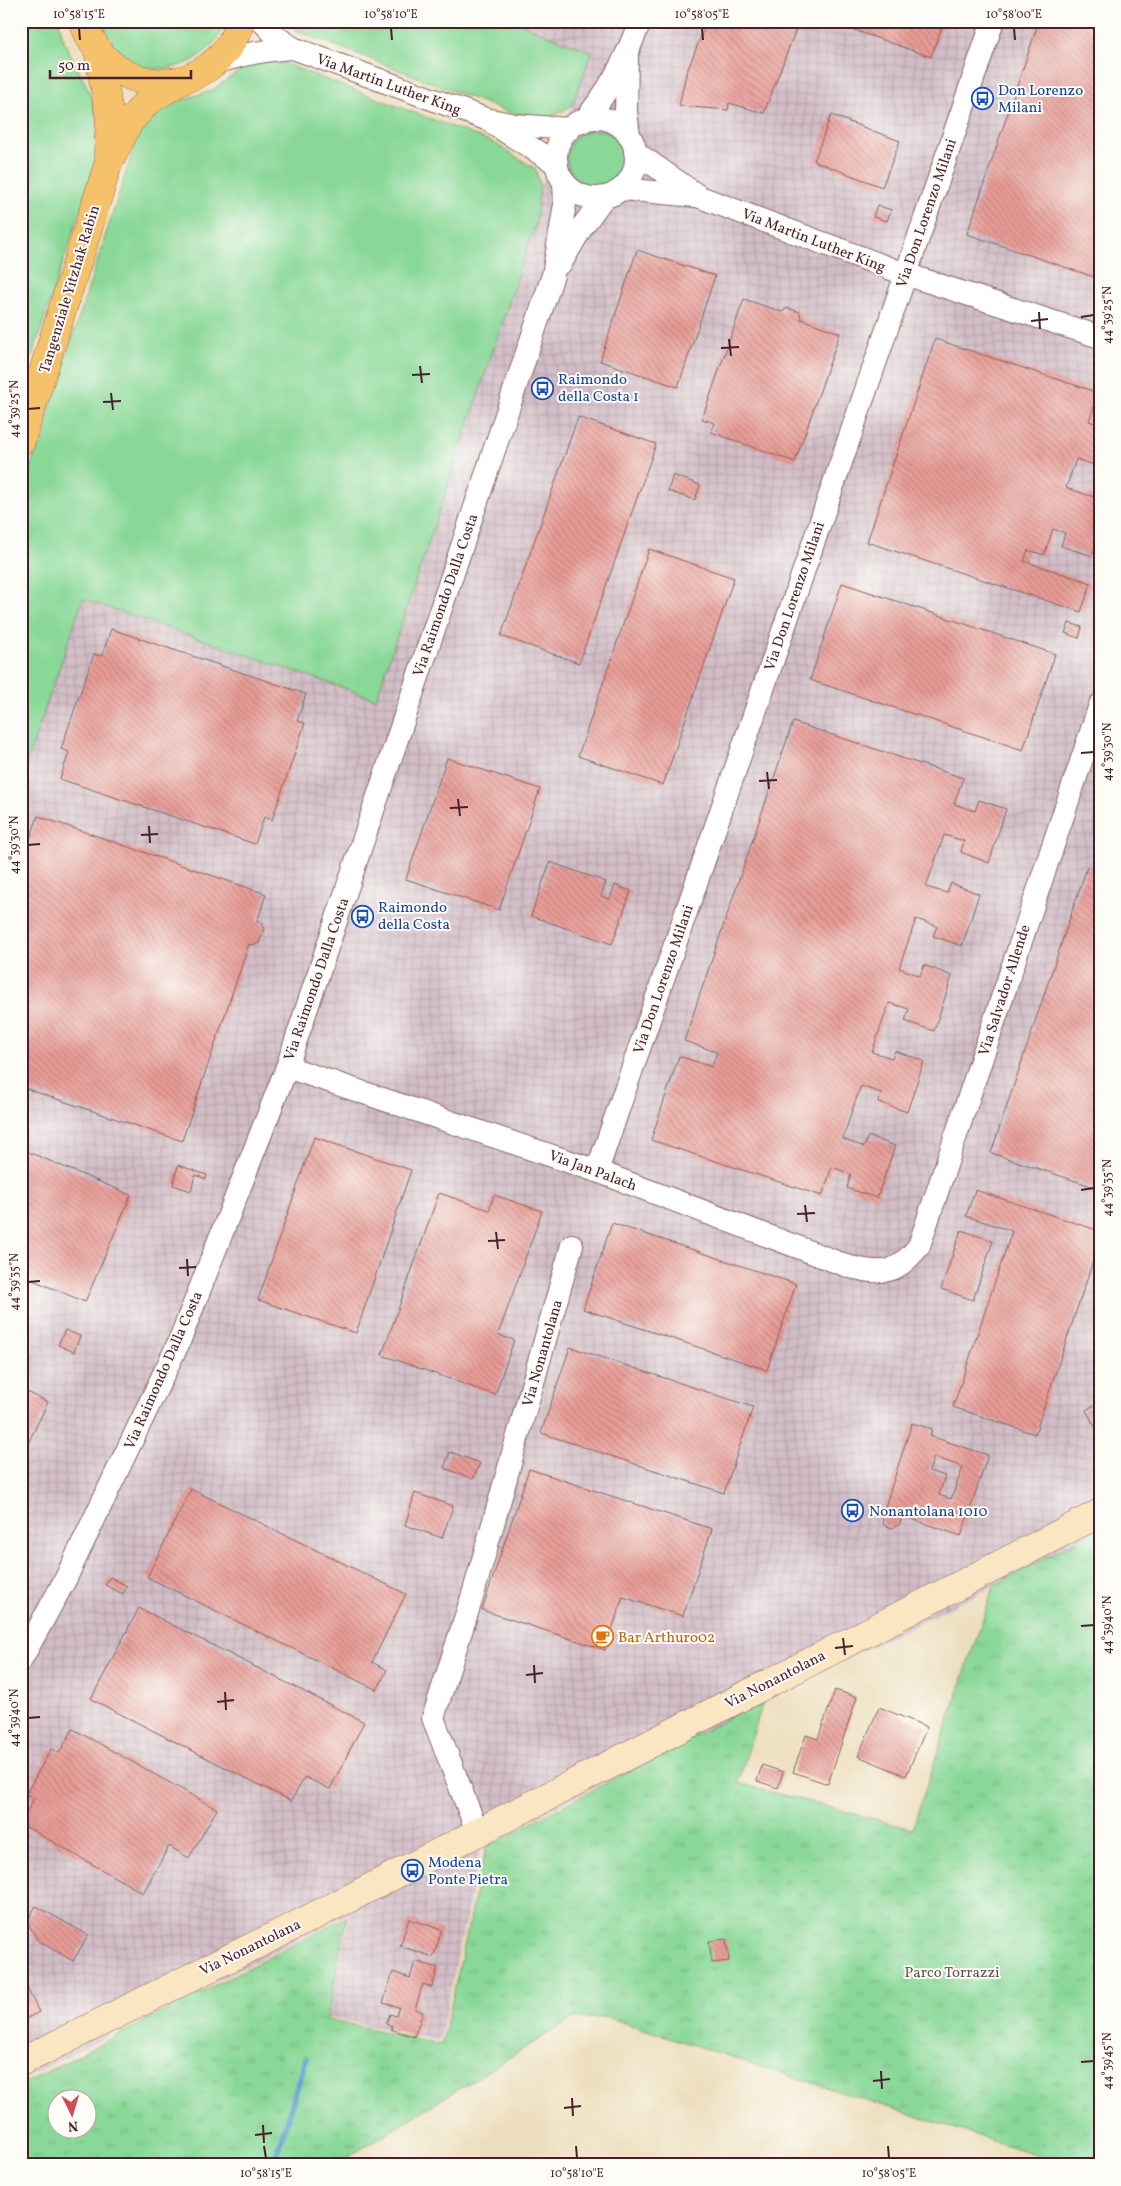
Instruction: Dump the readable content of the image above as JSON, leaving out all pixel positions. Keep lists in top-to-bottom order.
{
  "streets": {
    "main road": ["Tangenziale Yitzhak Rabin", "Via Nonantolana"],
    "street": [
      "Via Martin Luther King",
      "Via Don Lorenzo Milani",
      "Via Raimondo Dalla Costa",
      "Via Salvador Allende",
      "Via Jan Palach"
    ]
  },
  "crossings": [
    ["Via Martin Luther King", "Via Don Lorenzo Milani"],
    ["Via Martin Luther King", "Tangenziale Yitzhak Rabin"],
    ["Via Don Lorenzo Milani", "Via Jan Palach"],
    ["Via Raimondo Dalla Costa", "Via Jan Palach"],
    ["Via Salvador Allende", "Via Jan Palach"]
  ],
  "parks": ["Parco Torrazzi"],
  "places": {
    "bus stop": [
      "Don Lorenzo Milani",
      "Raimondo della Costa 1",
      "Raimondo della Costa",
      "Nonantolana 1010",
      "Modena Ponte Pietra"
    ],
    "cafe": ["Bar Arthuro02"]
  },
  "scale_bar": "50 m",
  "north": "bottom",
  "coordinates": [
    "10°58'15\"E",
    "10°58'10\"E",
    "10°58'05\"E",
    "10°58'00\"E",
    "44°39'25\"N",
    "44°39'30\"N",
    "44°39'35\"N",
    "44°39'40\"N",
    "44°39'45\"N"
  ]
}
